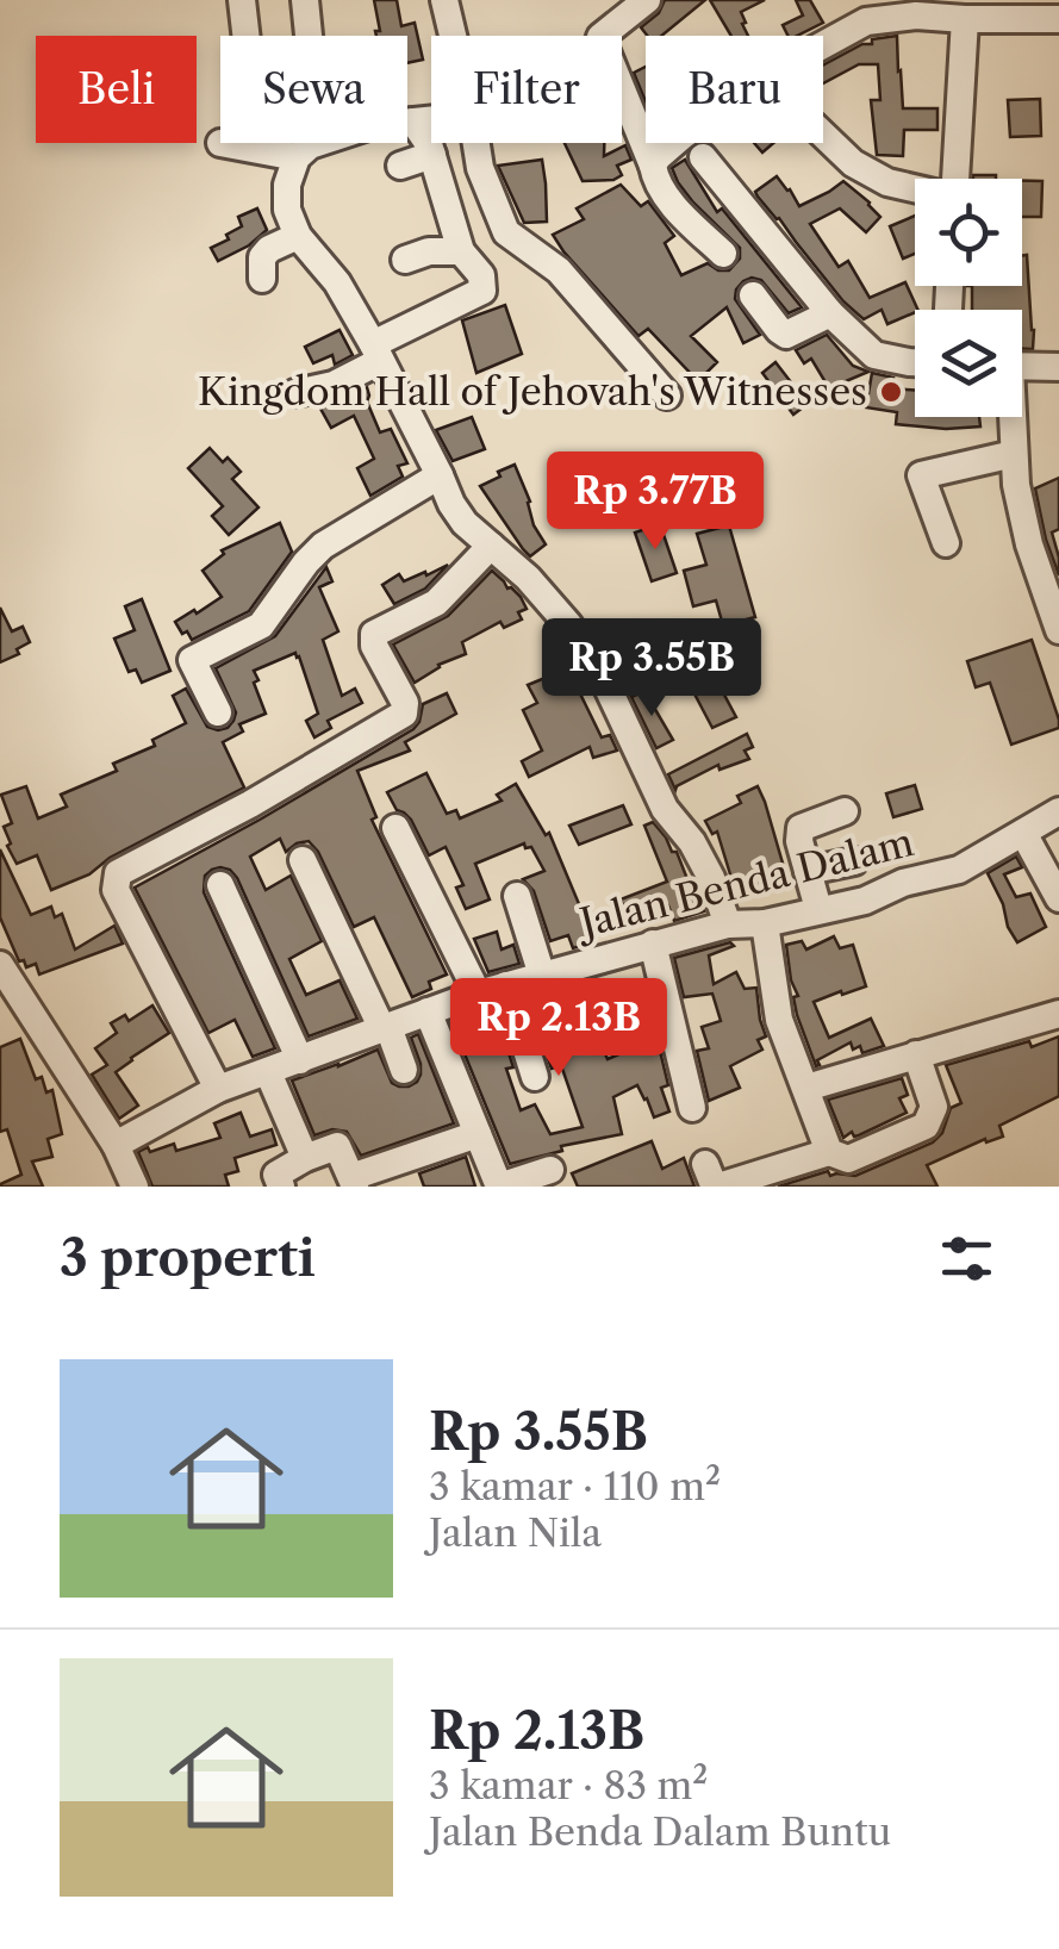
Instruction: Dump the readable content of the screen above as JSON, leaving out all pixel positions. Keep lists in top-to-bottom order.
{
  "streets": {
    "street": ["Jalan Benda Dalam"]
  },
  "places": ["Kingdom Hall of Jehovah's Witnesses"],
  "page": {
    "chip": [
      "Beli",
      "Sewa",
      "Filter",
      "Baru"
    ],
    "price": ["Rp 3.77B", "Rp 3.55B", "Rp 2.13B"],
    "heading": "3 properti",
    "list": [
      {
        "name": "Rp 3.55B",
        "note": "3 kamar · 110 m² · Jalan Nila"
      },
      {
        "name": "Rp 2.13B",
        "note": "3 kamar · 83 m² · Jalan Benda Dalam Buntu"
      }
    ]
  }
}
